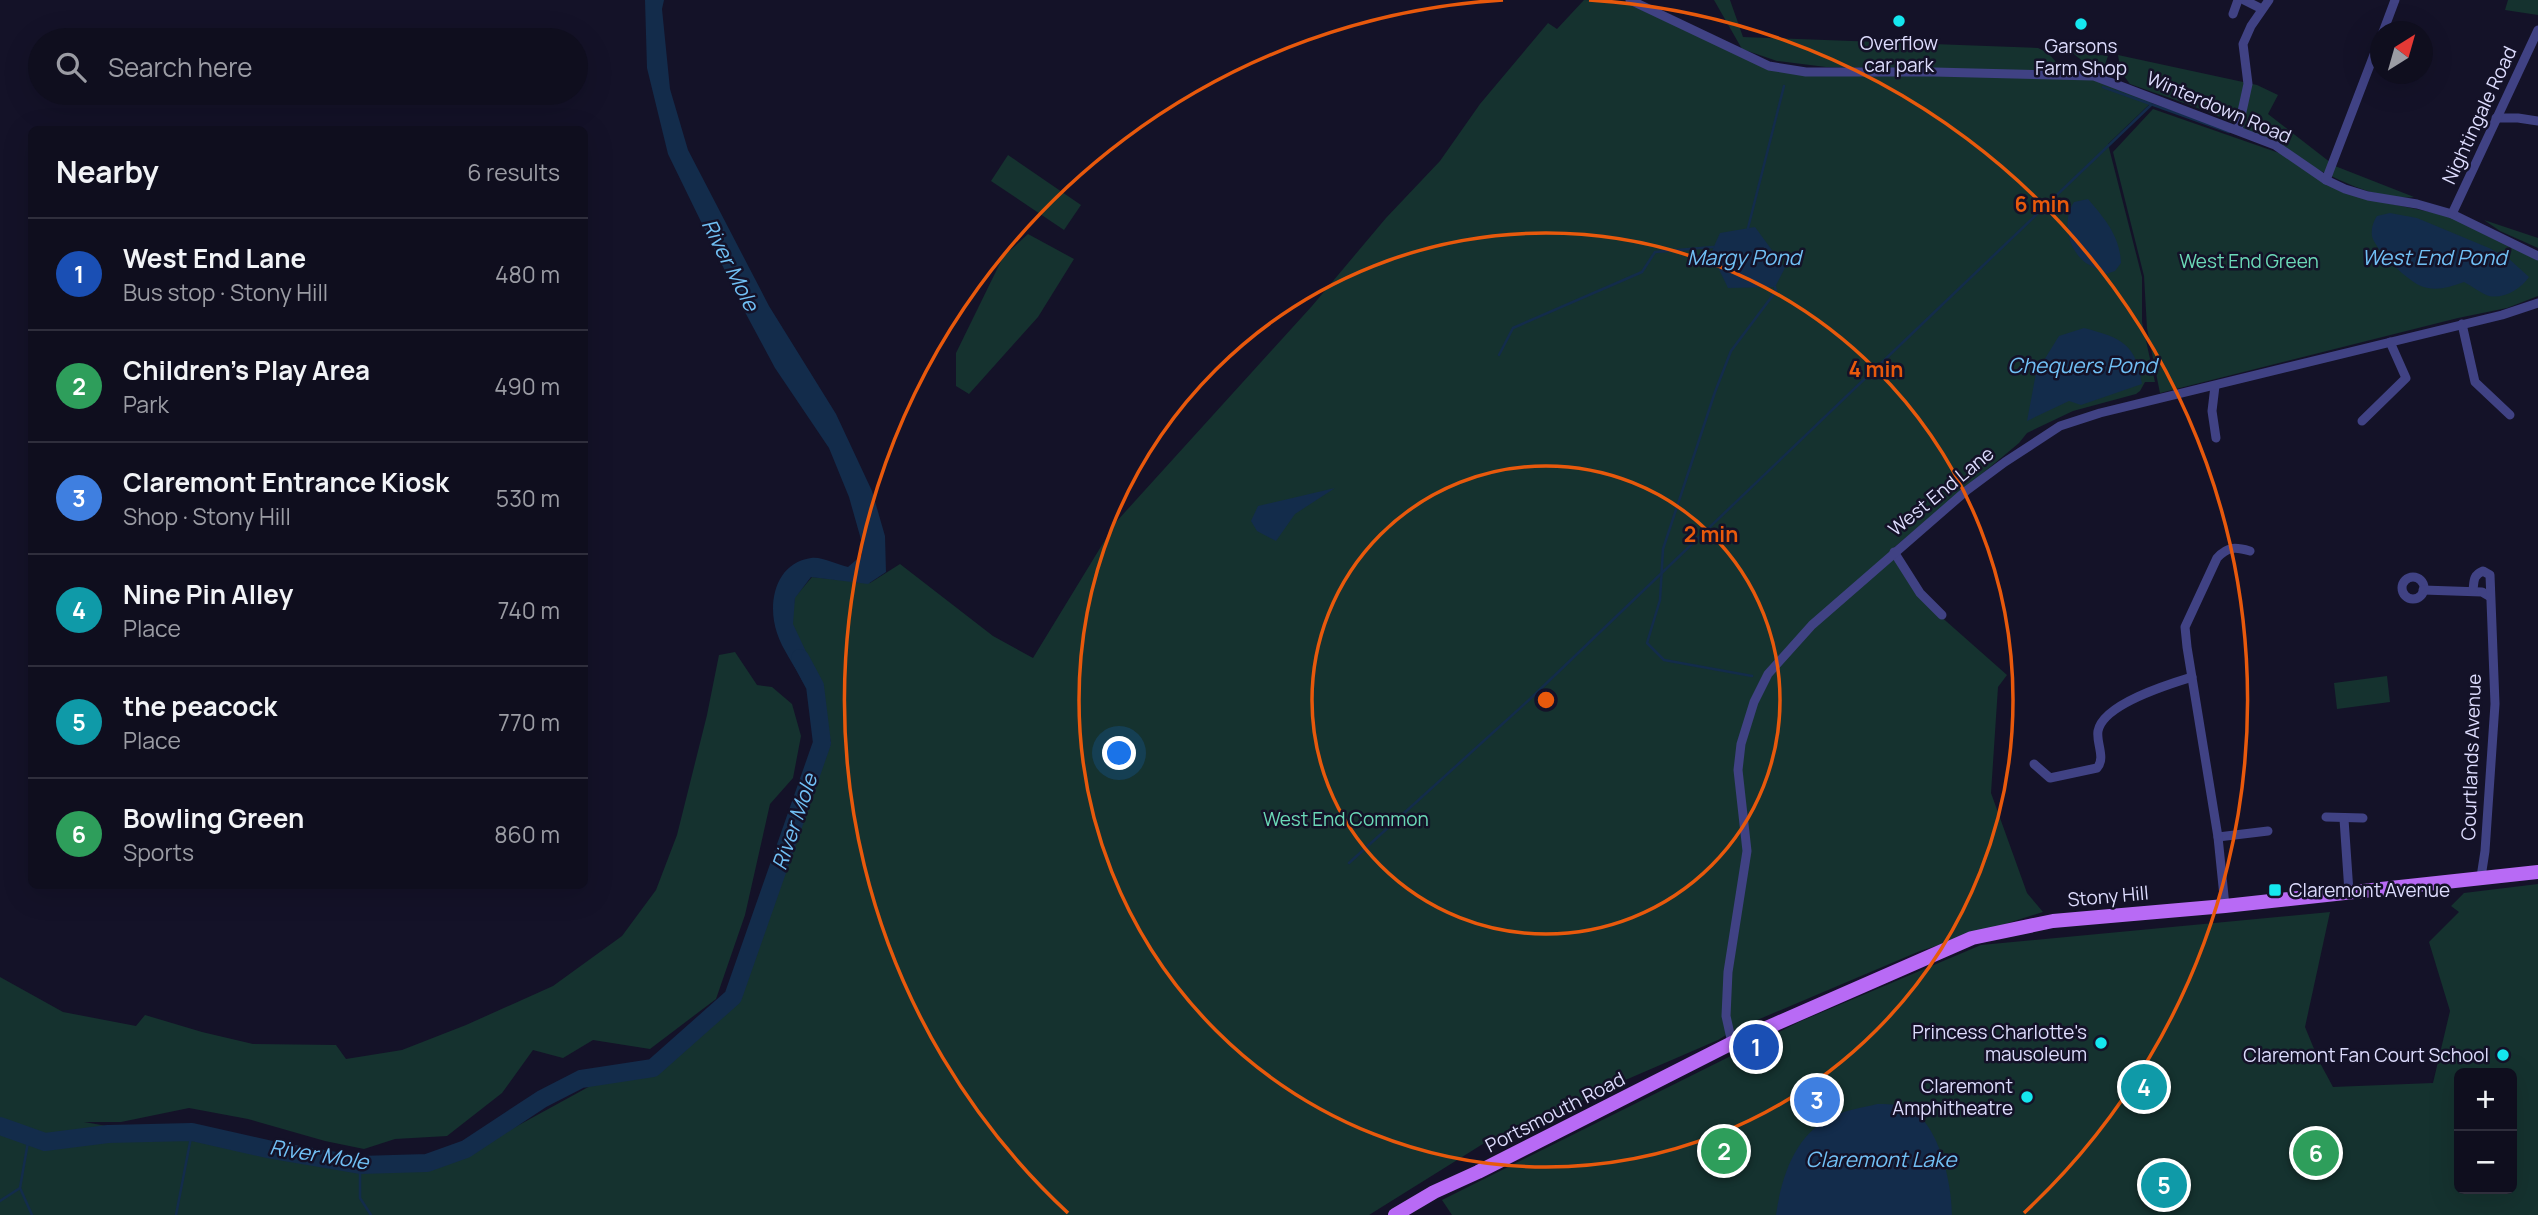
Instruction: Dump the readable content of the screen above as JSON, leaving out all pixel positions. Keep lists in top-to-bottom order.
{
  "streets": {
    "main road": ["Stony Hill", "Portsmouth Road"],
    "street": [
      "Winterdown Road",
      "Nightingale Road",
      "West End Lane",
      "Courtlands Avenue"
    ]
  },
  "crossings": [
    ["Winterdown Road", "Nightingale Road"],
    ["West End Lane", "Stony Hill"],
    ["West End Lane", "Portsmouth Road"],
    ["Courtlands Avenue", "Stony Hill"],
    ["Stony Hill", "Portsmouth Road"]
  ],
  "water": [
    "Margy Pond",
    "West End Pond",
    "River Mole",
    "Chequers Pond",
    "Claremont Lake"
  ],
  "parks": ["West End Green", "West End Common"],
  "places": {
    "other": [
      "Overflow car park",
      "Garsons Farm Shop",
      "Princess Charlotte's mausoleum",
      "Claremont Fan Court School",
      "Claremont Amphitheatre"
    ],
    "transit": ["Claremont Avenue"]
  },
  "north": "top right",
  "page": {
    "search": "Search here",
    "heading": ["Nearby", "6 results"],
    "list": [
      {
        "mark": "1",
        "name": "West End Lane",
        "note": "Bus stop · Stony Hill",
        "value": "480 m"
      },
      {
        "mark": "2",
        "name": "Children's Play Area",
        "note": "Park",
        "value": "490 m"
      },
      {
        "mark": "3",
        "name": "Claremont Entrance Kiosk",
        "note": "Shop · Stony Hill",
        "value": "530 m"
      },
      {
        "mark": "4",
        "name": "Nine Pin Alley",
        "note": "Place",
        "value": "740 m"
      },
      {
        "mark": "5",
        "name": "the peacock",
        "note": "Place",
        "value": "770 m"
      },
      {
        "mark": "6",
        "name": "Bowling Green",
        "note": "Sports",
        "value": "860 m"
      }
    ],
    "pins": [
      "1",
      "4",
      "3",
      "2",
      "6",
      "5"
    ],
    "map_buttons": ["+", "−"]
  },
  "rings": ["6 min", "4 min", "2 min"]
}
